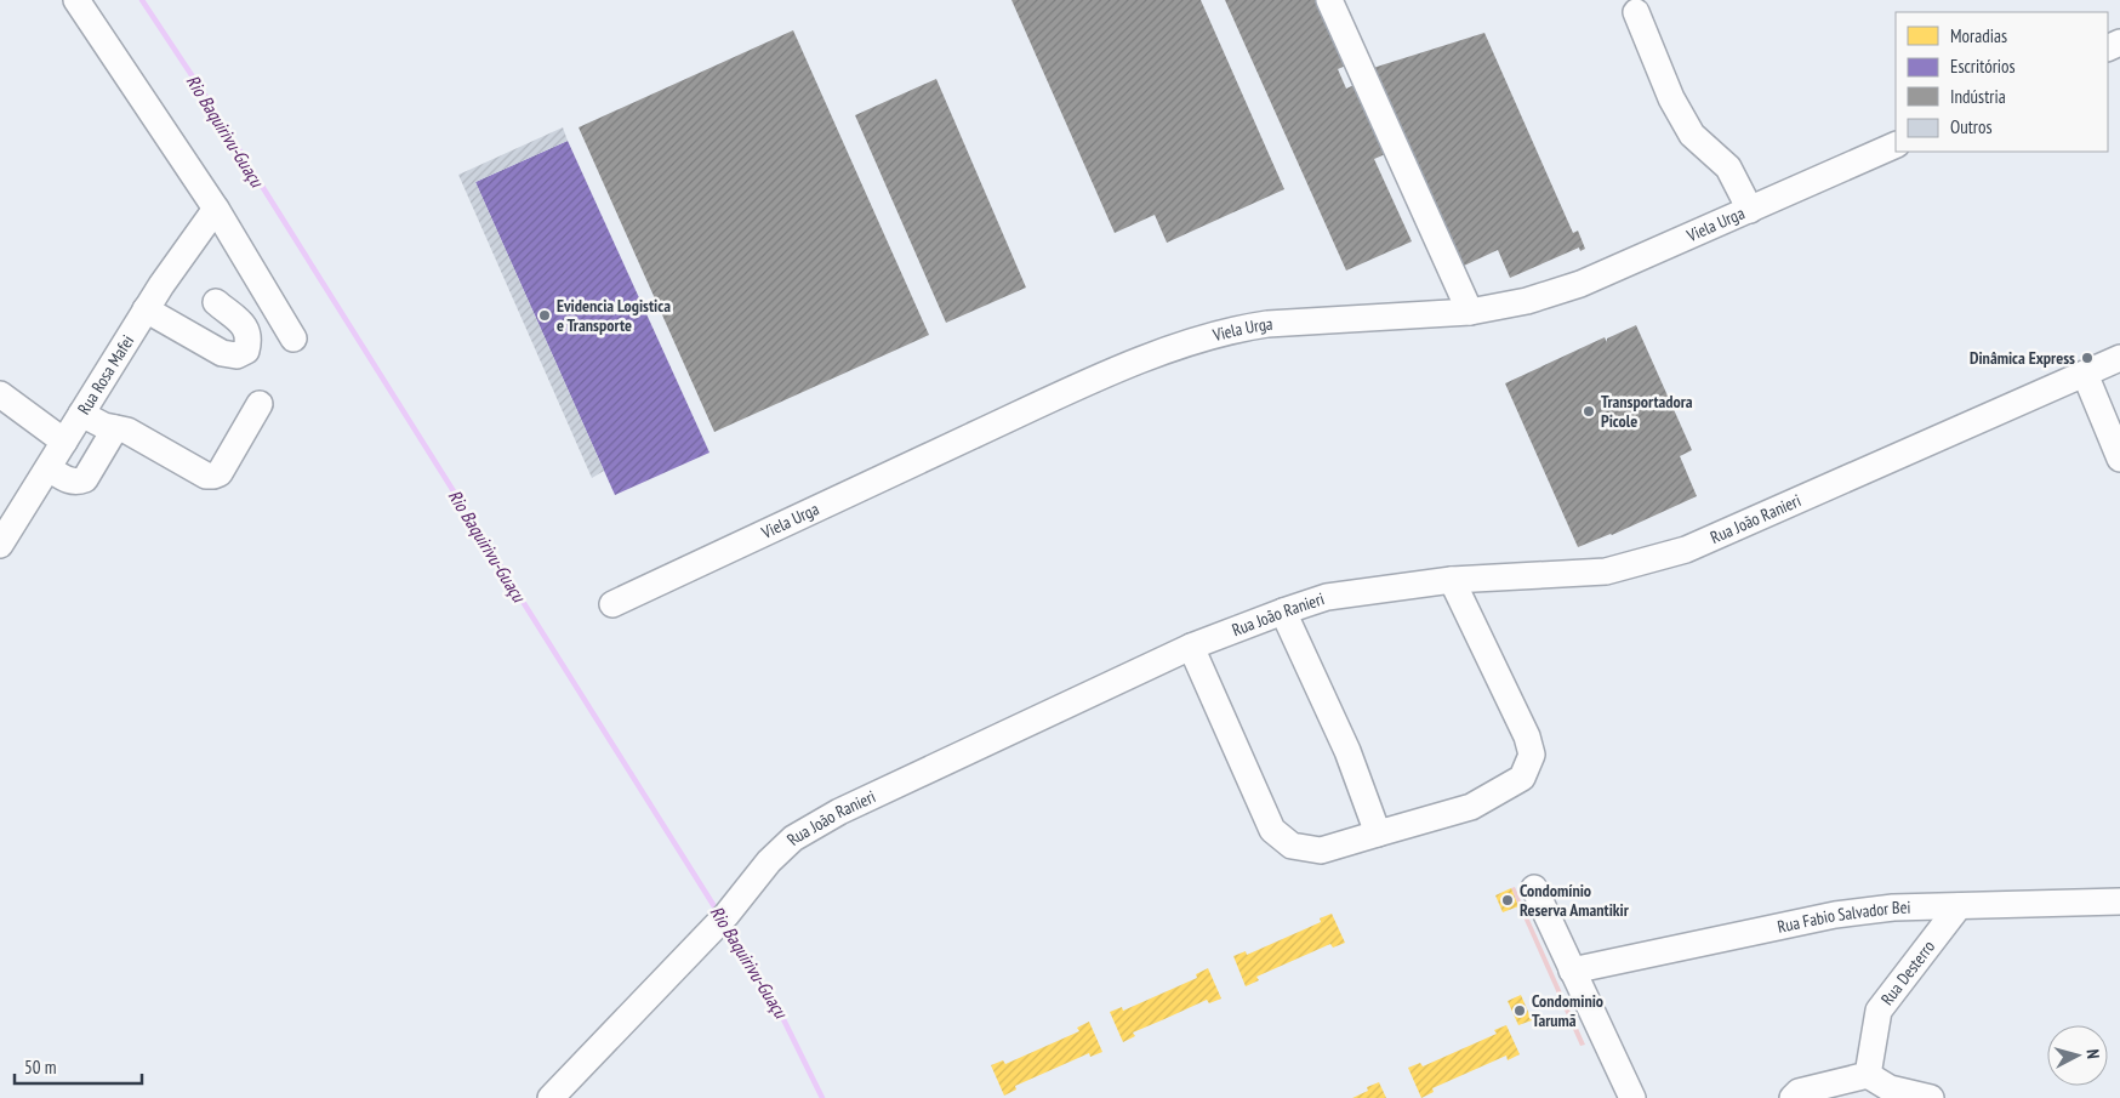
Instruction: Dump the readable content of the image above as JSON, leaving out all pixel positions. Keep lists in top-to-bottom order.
{
  "streets": {
    "street": [
      "Viela Urga",
      "Rua Rosa Mafei",
      "Rua João Ranieri",
      "Rua Fabio Salvador Bei",
      "Rua Desterro"
    ]
  },
  "crossings": [
    ["Rua Fabio Salvador Bei", "Rua Desterro"]
  ],
  "water": ["Rio Baquirivu-Guaçu"],
  "places": [
    "Evidencia Logistica e Transporte",
    "Dinâmica Express",
    "Transportadora Picole",
    "Condomínio Reserva Amantikir",
    "Condominio Tarumã"
  ],
  "legend": [
    "Moradias",
    "Escritórios",
    "Indústria",
    "Outros"
  ],
  "scale_bar": "50 m",
  "north": "right"
}
